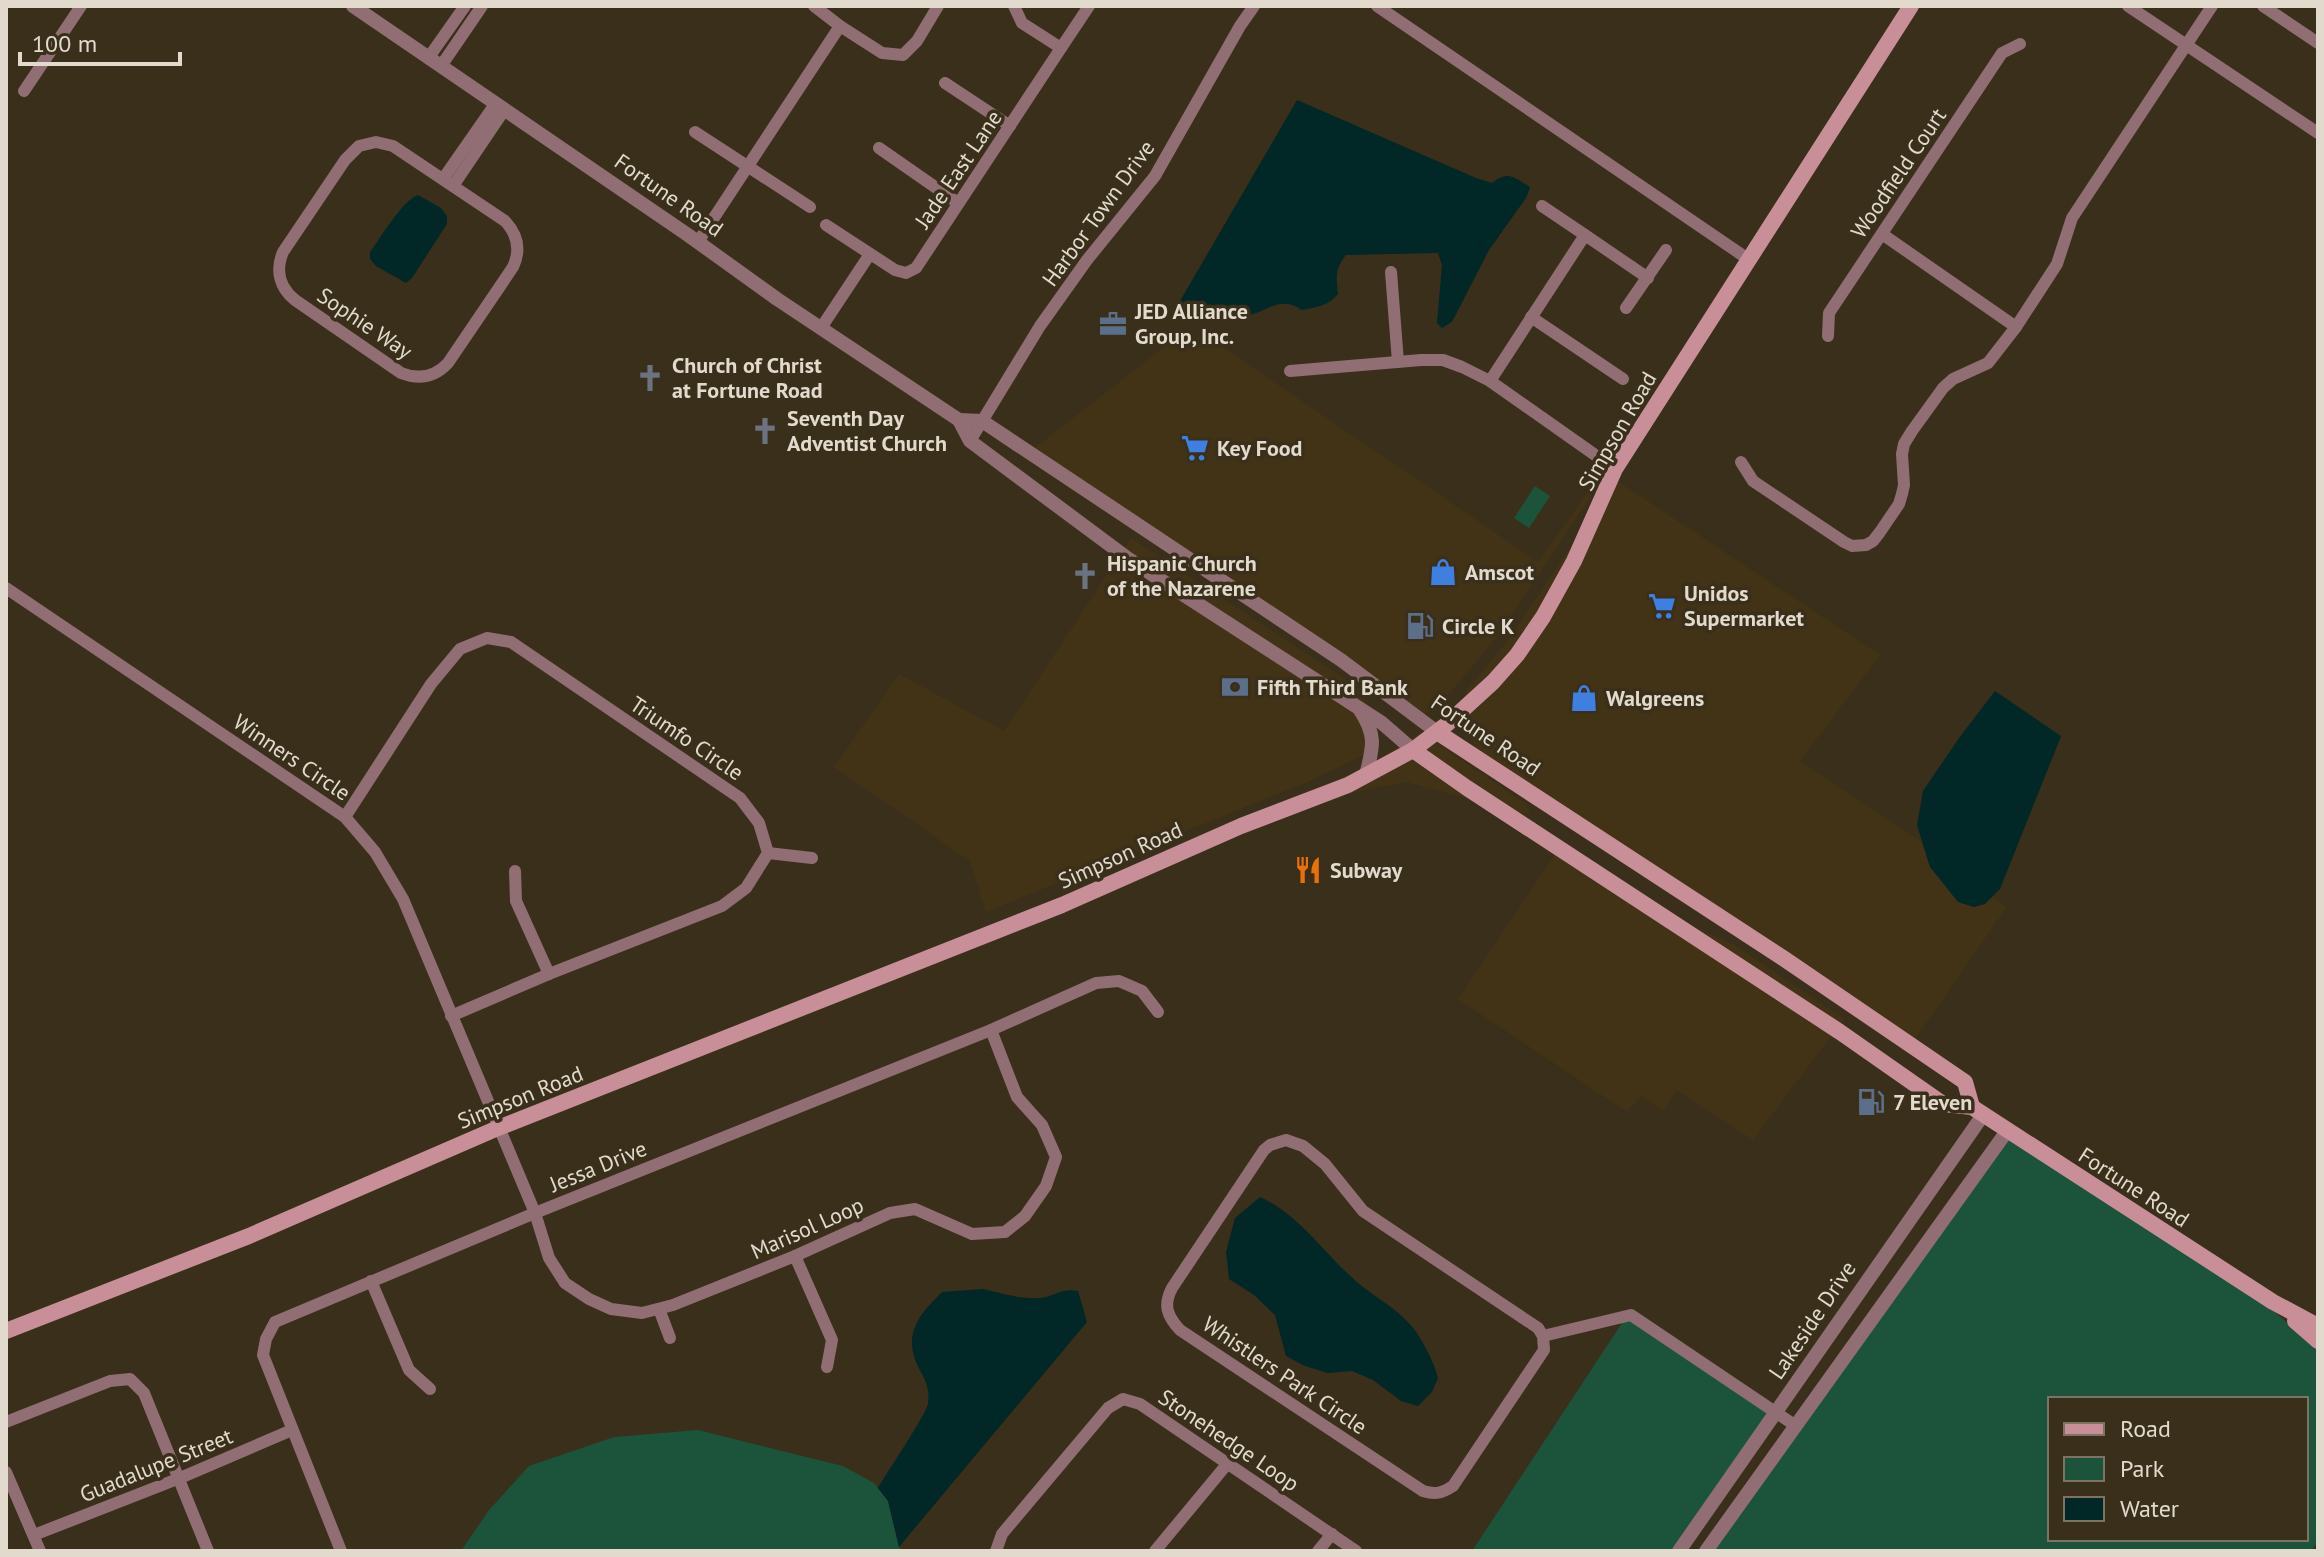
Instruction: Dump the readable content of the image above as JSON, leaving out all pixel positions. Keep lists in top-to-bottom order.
{
  "streets": {
    "main road": ["Fortune Road", "Simpson Road"],
    "street": [
      "Jade East Lane",
      "Woodfield Court",
      "Harbor Town Drive",
      "Sophie Way",
      "Triumfo Circle",
      "Winners Circle",
      "Jessa Drive",
      "Marisol Loop",
      "Lakeside Drive",
      "Whistlers Park Circle",
      "Stonehedge Loop",
      "Guadalupe Street"
    ]
  },
  "crossings": [
    ["Fortune Road", "Harbor Town Drive"],
    ["Fortune Road", "Simpson Road"],
    ["Fortune Road", "Lakeside Drive"],
    ["Simpson Road", "Winners Circle"],
    ["Simpson Road", "Marisol Loop"],
    ["Triumfo Circle", "Winners Circle"],
    ["Winners Circle", "Marisol Loop"],
    ["Jessa Drive", "Marisol Loop"],
    ["Jessa Drive", "Guadalupe Street"]
  ],
  "places": {
    "office": ["JED Alliance Group, Inc."],
    "church": ["Church of Christ at Fortune Road", "Seventh Day Adventist Church", "Hispanic Church of the Nazarene"],
    "supermarket": ["Key Food", "Unidos Supermarket"],
    "shop": ["Amscot", "Walgreens"],
    "fuel station": ["Circle K", "7 Eleven"],
    "bank": ["Fifth Third Bank"],
    "restaurant": ["Subway"]
  },
  "legend": ["Road", "Park", "Water"],
  "scale_bar": "100 m"
}
